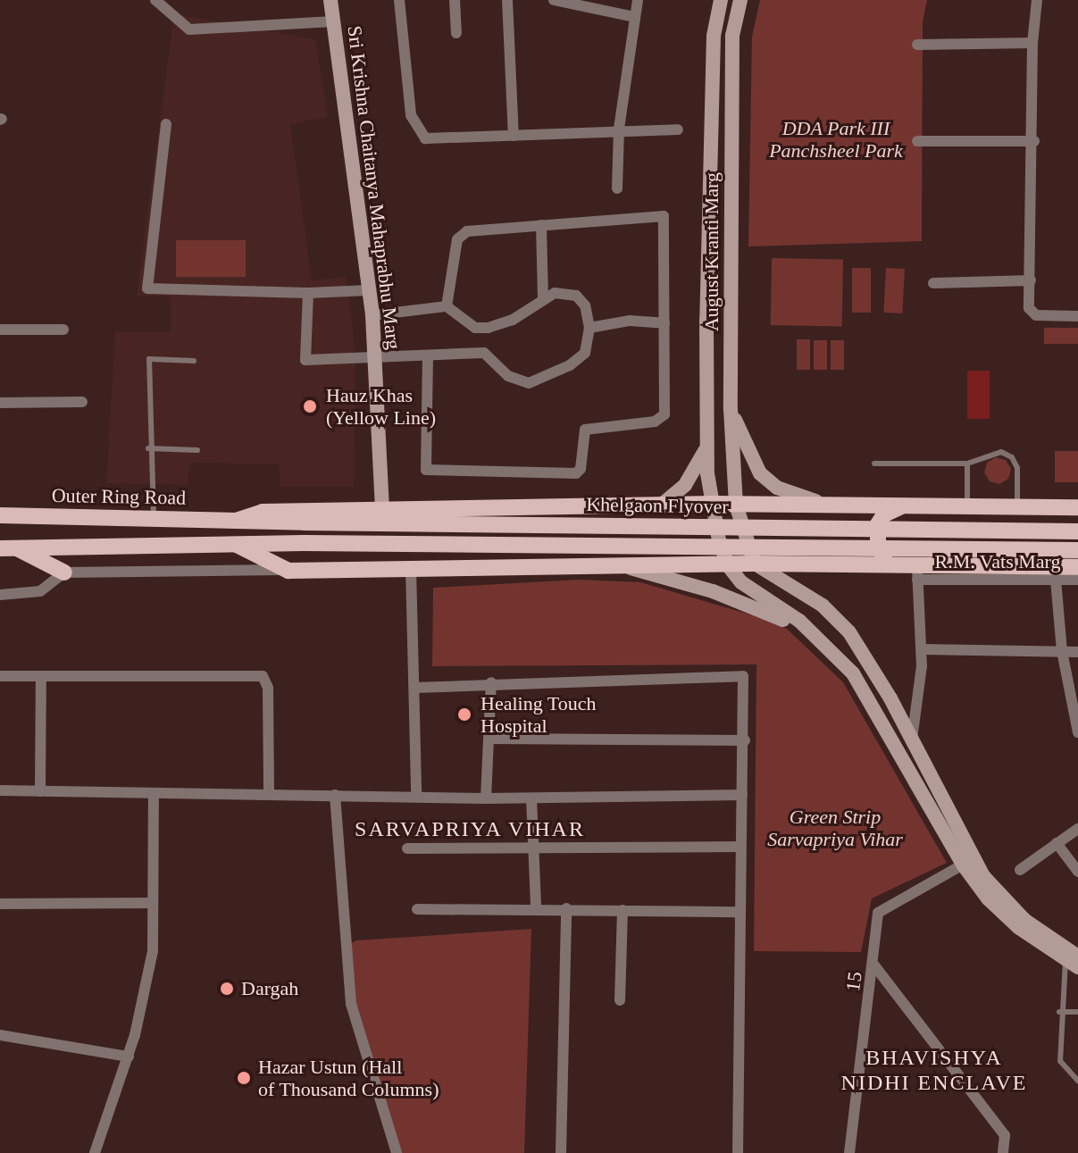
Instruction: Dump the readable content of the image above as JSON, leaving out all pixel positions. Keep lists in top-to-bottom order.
{
  "streets": {
    "main road": [
      "Sri Krishna Chaitanya Mahaprabhu Marg",
      "August Kranti Marg",
      "Outer Ring Road",
      "Khelgaon Flyover"
    ],
    "street": ["R.M. Vats Marg", "15"]
  },
  "crossings": [
    ["Outer Ring Road", "Khelgaon Flyover"]
  ],
  "districts": ["SARVAPRIYA VIHAR", "BHAVISHYA NIDHI ENCLAVE"],
  "parks": ["DDA Park III Panchsheel Park", "Green Strip Sarvapriya Vihar"],
  "places": [
    "Hauz Khas (Yellow Line)",
    "Healing Touch Hospital",
    "Dargah",
    "Hazar Ustun (Hall of Thousand Columns)"
  ]
}
